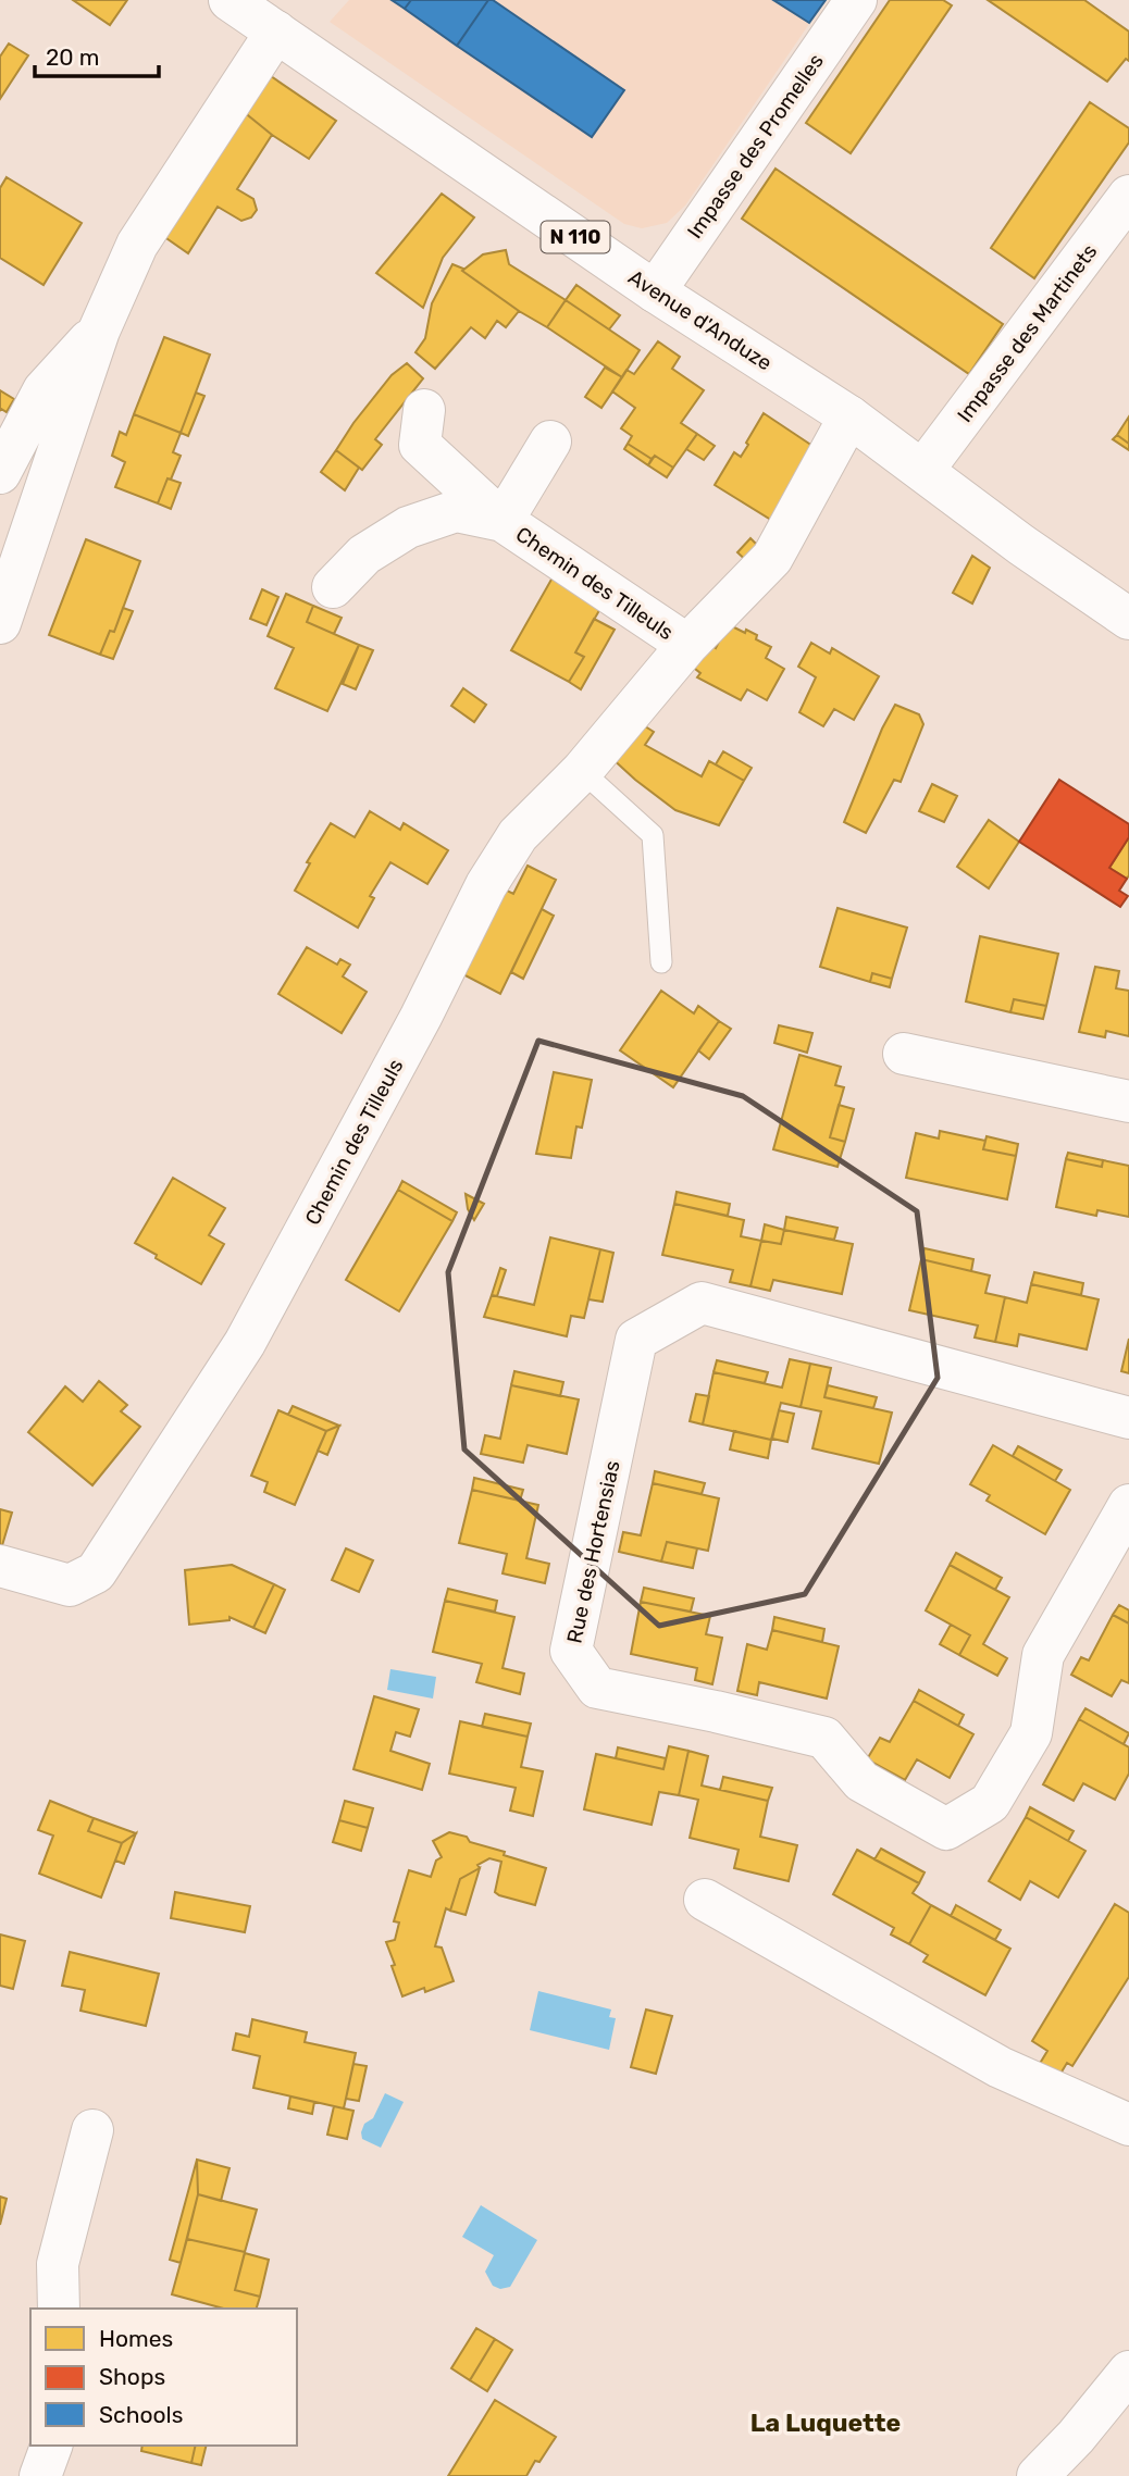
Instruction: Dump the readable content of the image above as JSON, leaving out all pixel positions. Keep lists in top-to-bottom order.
{
  "streets": {
    "street": [
      "Impasse des Promelles",
      "N 110",
      "Avenue d'Anduze",
      "Impasse des Martinets",
      "Chemin des Tilleuls",
      "Rue des Hortensias"
    ]
  },
  "crossings": [
    ["Impasse des Promelles", "Avenue d'Anduze"],
    ["Avenue d'Anduze", "Impasse des Martinets"],
    ["Avenue d'Anduze", "Chemin des Tilleuls"]
  ],
  "districts": ["La Luquette"],
  "legend": ["Homes", "Shops", "Schools"],
  "scale_bar": "20 m"
}
